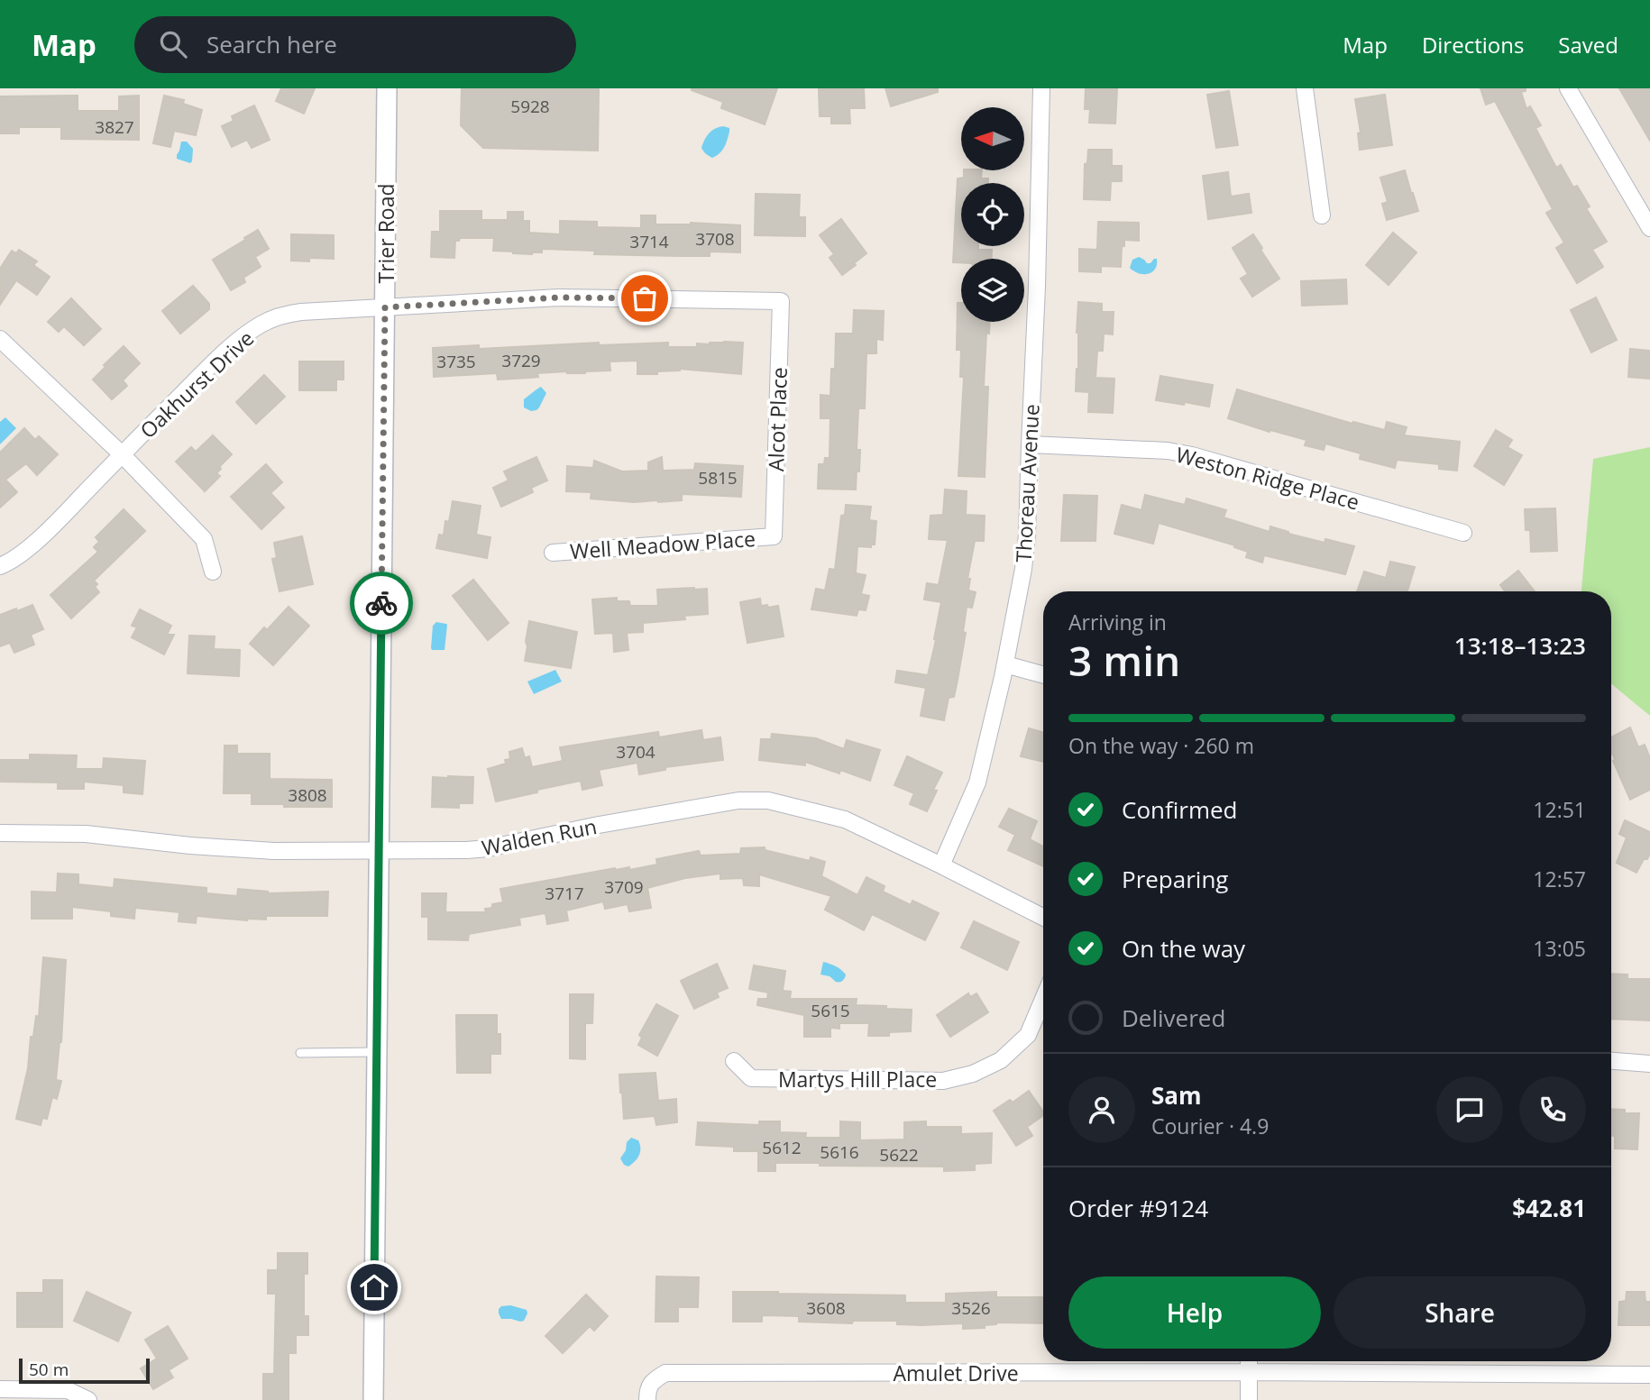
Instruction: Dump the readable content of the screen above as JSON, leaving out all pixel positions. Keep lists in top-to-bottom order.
{
  "streets": {
    "street": [
      "Trier Road",
      "Oakhurst Drive",
      "Alcot Place",
      "Weston Ridge Place",
      "Thoreau Avenue",
      "Well Meadow Place",
      "Walden Run",
      "Martys Hill Place",
      "Amulet Drive"
    ]
  },
  "crossings": [
    ["Trier Road", "Oakhurst Drive"],
    ["Trier Road", "Walden Run"],
    ["Oakhurst Drive", "Alcot Place"],
    ["Alcot Place", "Well Meadow Place"],
    ["Weston Ridge Place", "Thoreau Avenue"],
    ["Thoreau Avenue", "Walden Run"]
  ],
  "house_numbers": [
    "5928",
    "3827",
    "3708",
    "3714",
    "3729",
    "3735",
    "5815",
    "3704",
    "3808",
    "3709",
    "3717",
    "5615",
    "5612",
    "5616",
    "5622",
    "3608",
    "3526"
  ],
  "scale_bar": "50 m",
  "north": "left",
  "page": {
    "header": "Map",
    "search": "Search here",
    "nav": ["Map", "Directions", "Saved"],
    "heading": ["3 min", "Arriving in", "13:18–13:23"],
    "panel": [
      "Sam",
      "Courier · 4.9",
      "Order #9124",
      "$42.81"
    ],
    "bar": "On the way · 260 m",
    "list": [
      ["Confirmed", "12:51"],
      ["Preparing", "12:57"],
      ["On the way", "13:05"],
      "Delivered"
    ],
    "buttons": ["Help", "Share"],
    "scale": "50 m"
  }
}
